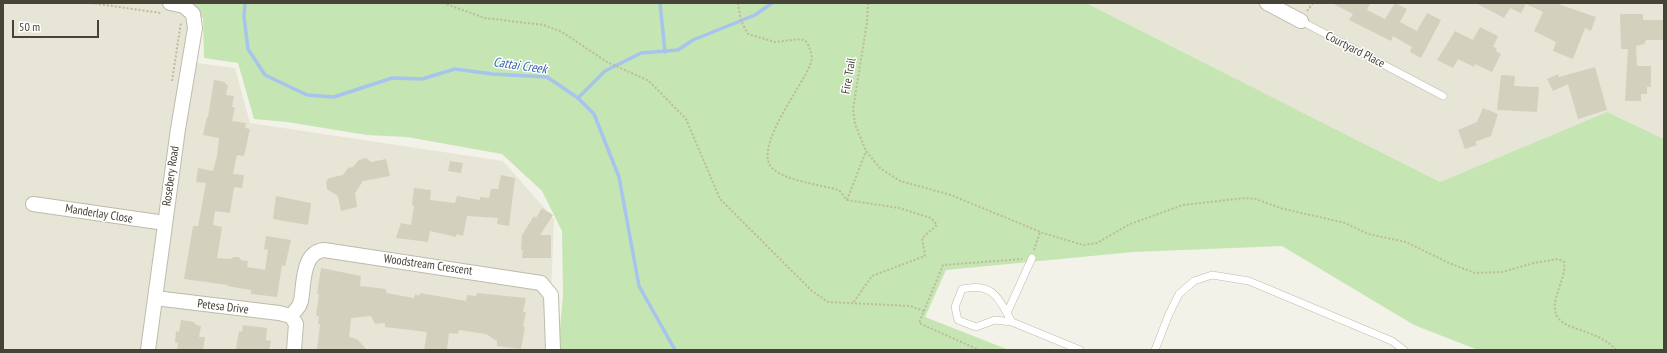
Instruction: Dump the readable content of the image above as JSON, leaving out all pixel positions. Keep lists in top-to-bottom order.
{
  "streets": {
    "street": [
      "Courtyard Place",
      "Rosebery Road",
      "Manderlay Close",
      "Woodstream Crescent",
      "Petesa Drive"
    ],
    "path": ["Fire Trail"]
  },
  "crossings": [
    ["Rosebery Road", "Manderlay Close"],
    ["Rosebery Road", "Petesa Drive"],
    ["Woodstream Crescent", "Petesa Drive"]
  ],
  "water": ["Cattai Creek"],
  "scale_bar": "50 m"
}
